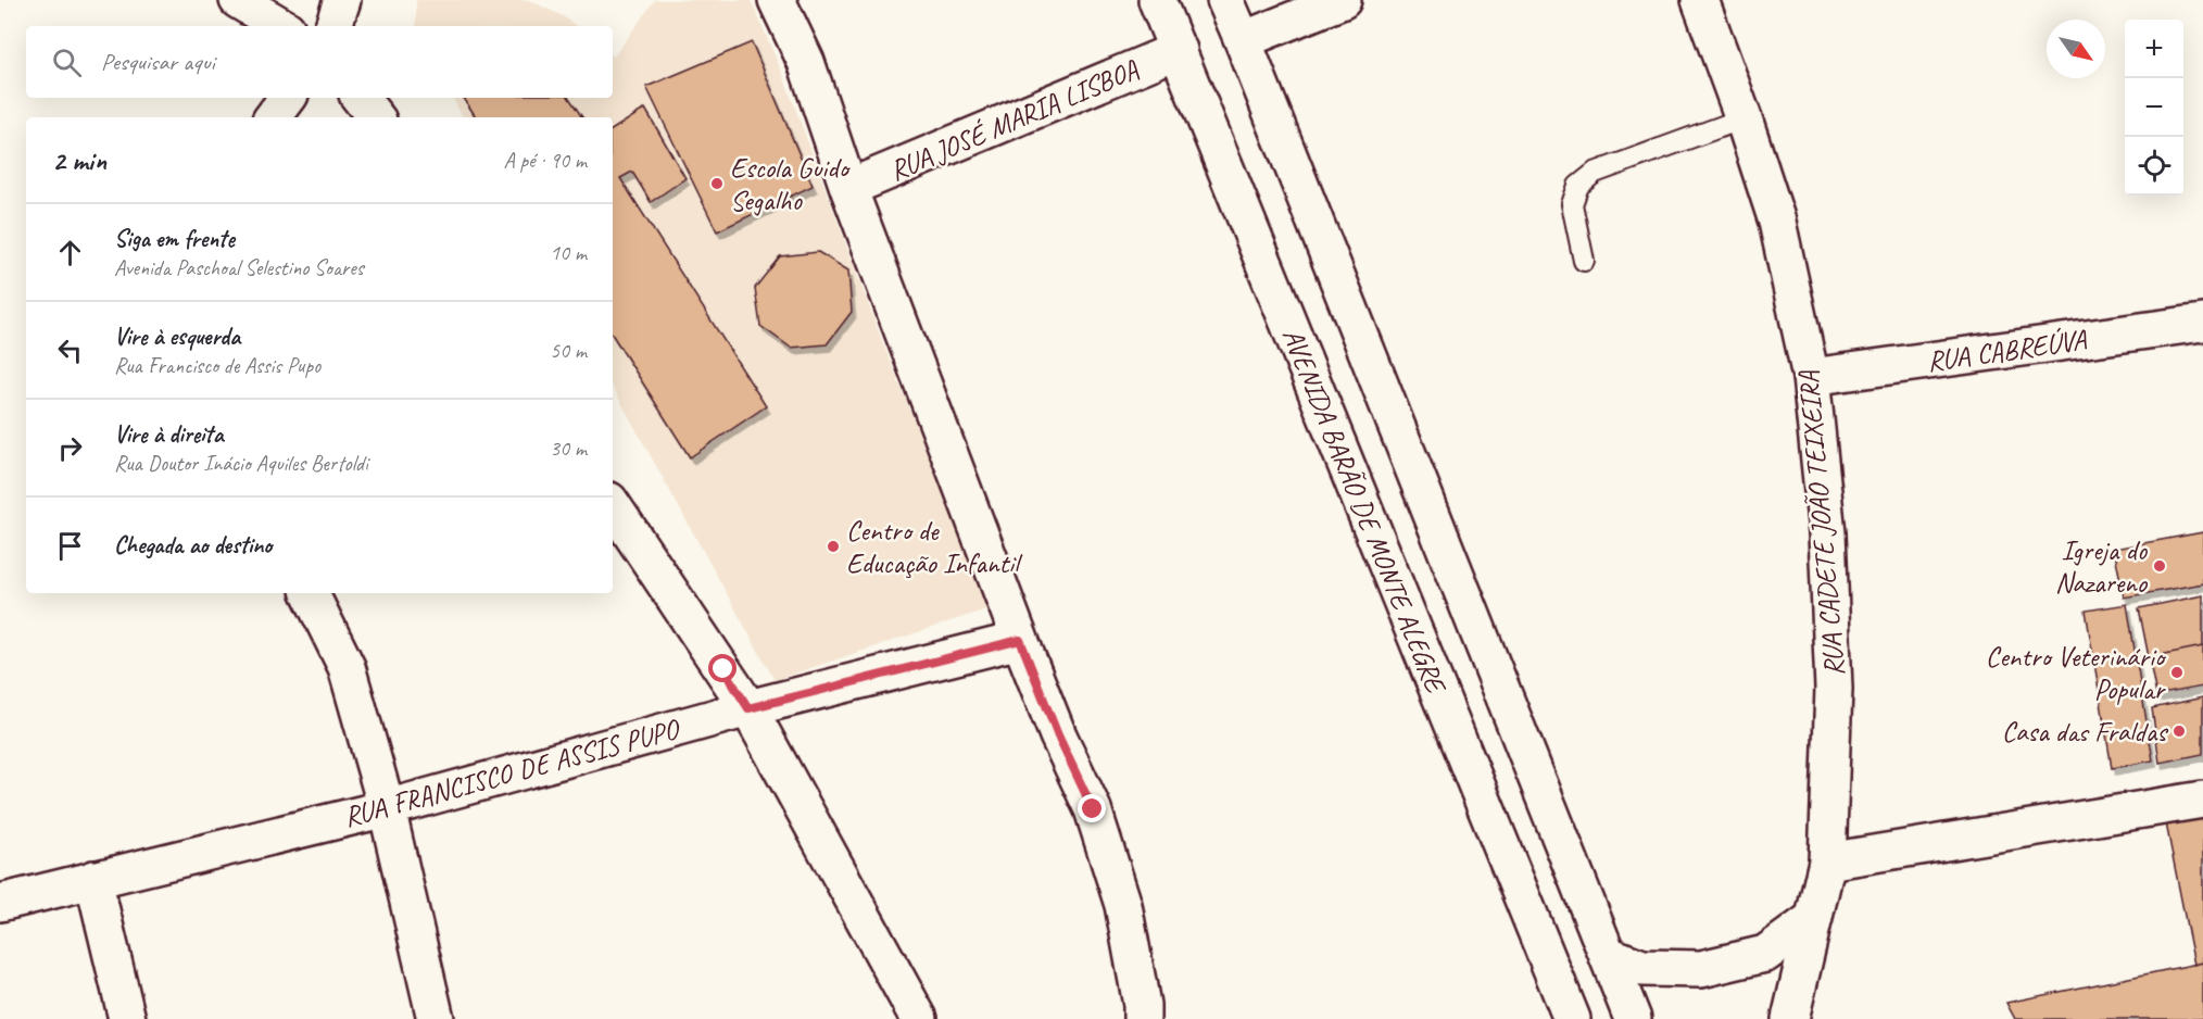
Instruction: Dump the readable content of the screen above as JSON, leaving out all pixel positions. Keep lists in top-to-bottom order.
{
  "streets": {
    "street": [
      "RUA JOSÉ MARIA LISBOA",
      "RUA CABREÚVA",
      "AVENIDA BARÃO DE MONTE ALEGRE",
      "RUA CADETE JOÃO TEIXEIRA",
      "RUA FRANCISCO DE ASSIS PUPO"
    ]
  },
  "crossings": [
    ["RUA JOSÉ MARIA LISBOA", "AVENIDA BARÃO DE MONTE ALEGRE"],
    ["RUA CABREÚVA", "RUA CADETE JOÃO TEIXEIRA"]
  ],
  "places": [
    "Escola Guido Segalho",
    "Centro de Educação Infantil",
    "Igreja do Nazareno",
    "Centro Veterinário Popular",
    "Casa das Fraldas"
  ],
  "north": "bottom right",
  "page": {
    "map_buttons": ["+", "−"],
    "search": "Pesquisar aqui",
    "heading": ["2 min", "A pé · 90 m"],
    "list": [
      ["Siga em frente", "Avenida Paschoal Selestino Soares", "10 m"],
      ["Vire à esquerda", "Rua Francisco de Assis Pupo", "50 m"],
      ["Vire à direita", "Rua Doutor Inácio Aquiles Bertoldi", "30 m"],
      "Chegada ao destino"
    ]
  }
}
